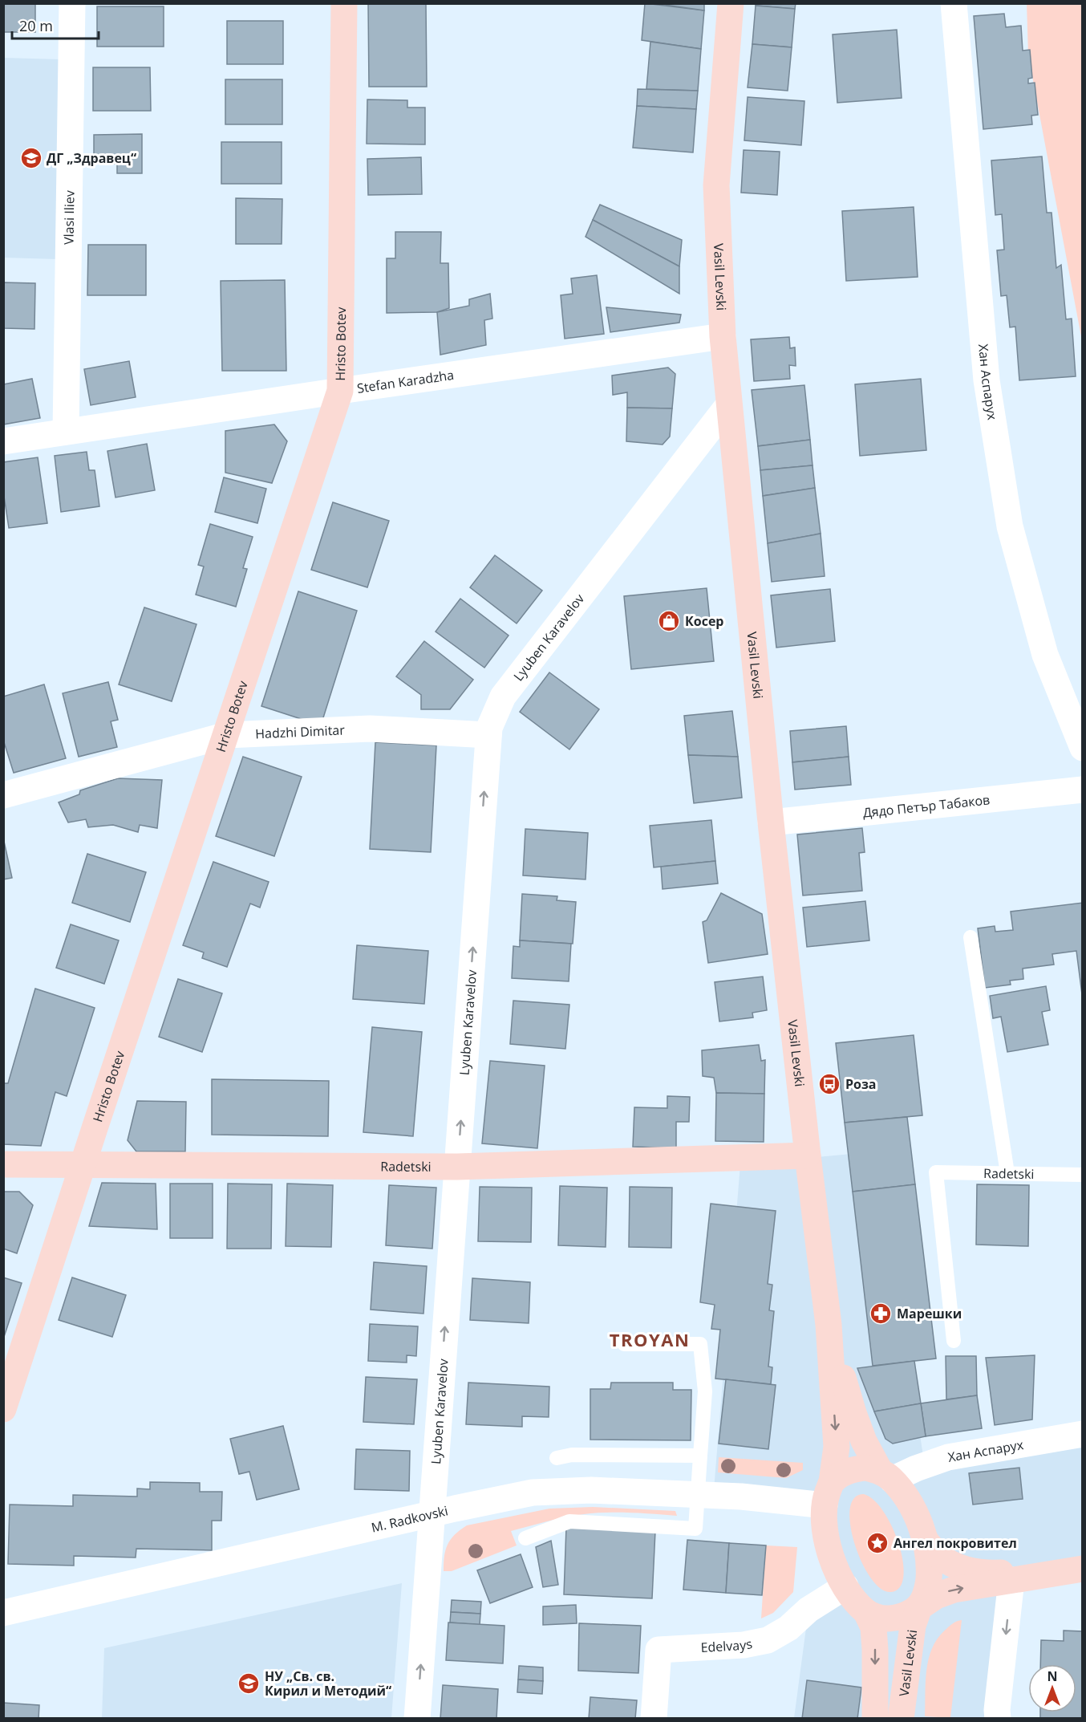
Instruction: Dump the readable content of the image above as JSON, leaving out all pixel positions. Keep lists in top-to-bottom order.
{
  "streets": {
    "street": [
      "Vlasi Iliev",
      "Vasil Levski",
      "Hristo Botev",
      "Stefan Karadzha",
      "Хан Аспарух",
      "Lyuben Karavelov",
      "Hadzhi Dimitar",
      "Дядо Петър Табаков",
      "Radetski",
      "M. Radkovski",
      "Edelvays"
    ]
  },
  "crossings": [
    ["Vlasi Iliev", "Stefan Karadzha"],
    ["Vasil Levski", "Stefan Karadzha"],
    ["Vasil Levski", "Хан Аспарух"],
    ["Vasil Levski", "Lyuben Karavelov"],
    ["Vasil Levski", "Дядо Петър Табаков"],
    ["Vasil Levski", "Radetski"],
    ["Vasil Levski", "M. Radkovski"],
    ["Vasil Levski", "Edelvays"],
    ["Hristo Botev", "Stefan Karadzha"],
    ["Hristo Botev", "Hadzhi Dimitar"],
    ["Hristo Botev", "Radetski"],
    ["Хан Аспарух", "M. Radkovski"],
    ["Хан Аспарух", "Edelvays"],
    ["Lyuben Karavelov", "Hadzhi Dimitar"],
    ["Lyuben Karavelov", "Radetski"],
    ["Lyuben Karavelov", "M. Radkovski"],
    ["M. Radkovski", "Edelvays"]
  ],
  "one_way": ["Lyuben Karavelov"],
  "districts": ["TROYAN"],
  "places": {
    "school or university": ["ДГ „Здравец“", "НУ „Св. св. Кирил и Методий“"],
    "shop": ["Косер"],
    "bus stop": ["Роза"],
    "pharmacy": ["Марешки"],
    "place": ["Ангел покровител"]
  },
  "scale_bar": "20 m",
  "north": "top"
}
